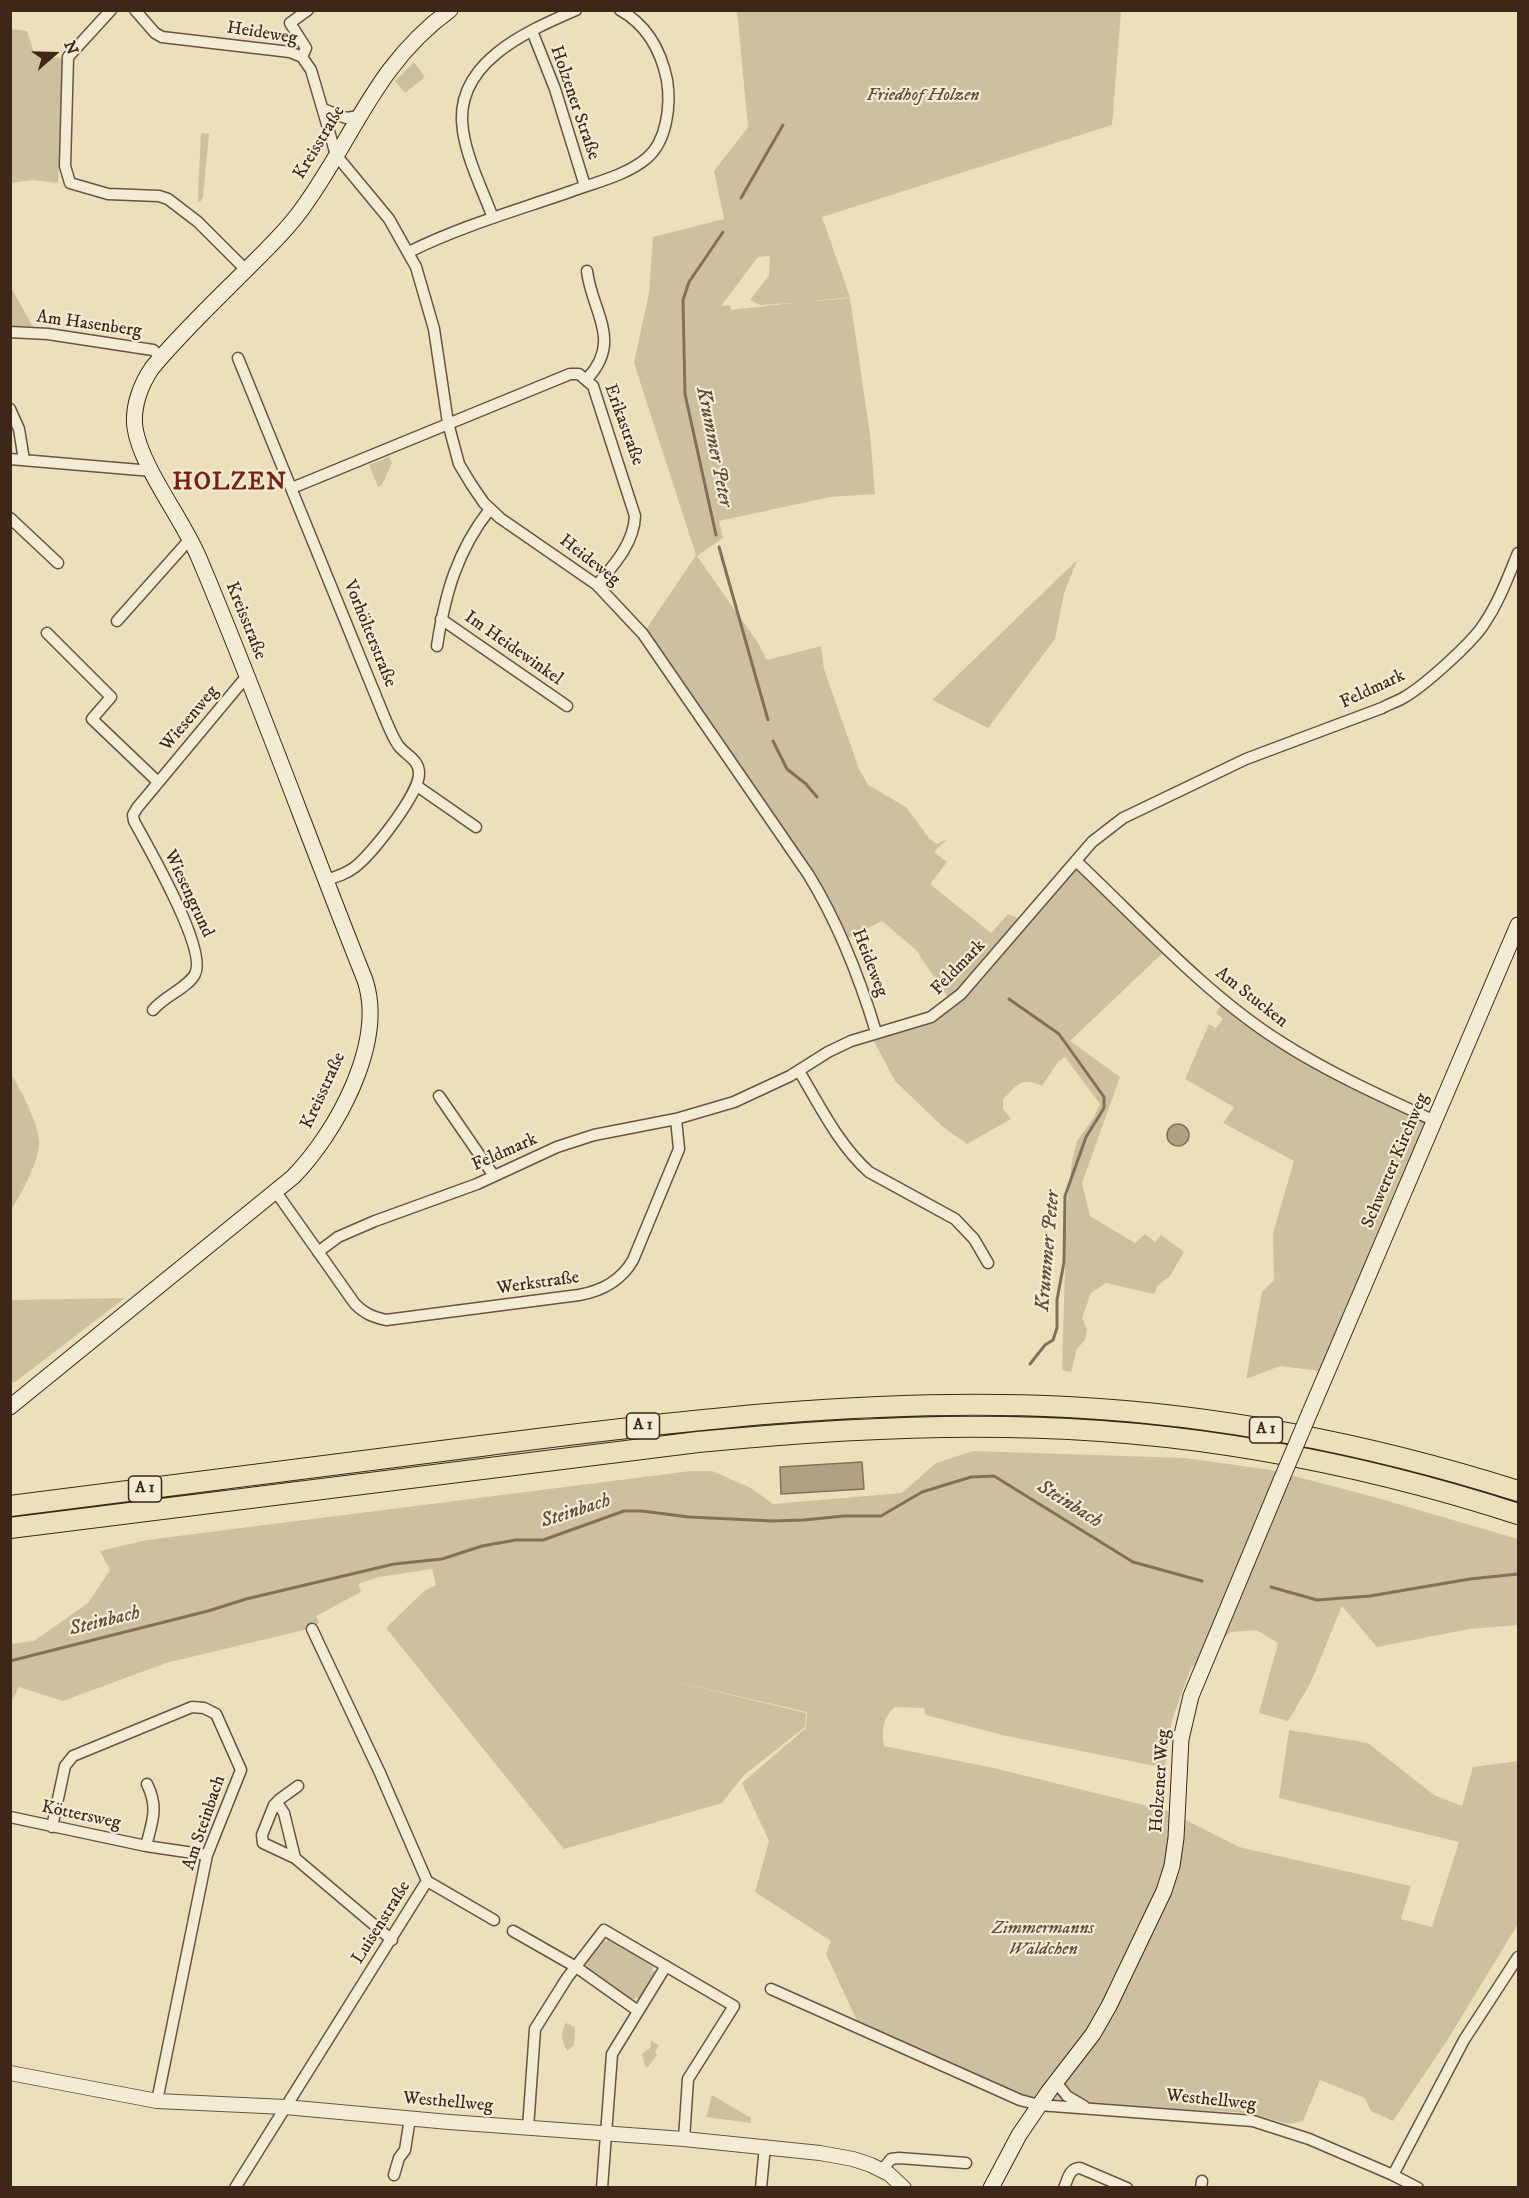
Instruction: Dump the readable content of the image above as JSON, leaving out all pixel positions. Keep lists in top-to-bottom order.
{
  "streets": {
    "highway": ["A 1"],
    "main road": ["Kreisstraße", "Schwerter Kirchweg", "Holzener Weg"],
    "street": [
      "Heideweg",
      "Holzener Straße",
      "Am Hasenberg",
      "Erikastraße",
      "Vorhölterstraße",
      "Im Heidewinkel",
      "Feldmark",
      "Wiesenweg",
      "Wiesengrund",
      "Am Stucken",
      "Werkstraße",
      "Köttersweg",
      "Am Steinbach",
      "Luisenstraße",
      "Westhellweg"
    ]
  },
  "crossings": [
    ["Heideweg", "Holzener Straße"],
    ["Heideweg", "Kreisstraße"],
    ["Heideweg", "Erikastraße"],
    ["Heideweg", "Feldmark"],
    ["Kreisstraße", "Am Hasenberg"],
    ["Kreisstraße", "Wiesenweg"],
    ["Feldmark", "Am Stucken"],
    ["Feldmark", "Werkstraße"],
    ["Wiesenweg", "Wiesengrund"],
    ["Am Stucken", "Schwerter Kirchweg"],
    ["Schwerter Kirchweg", "Holzener Weg"],
    ["Holzener Weg", "Westhellweg"],
    ["Köttersweg", "Am Steinbach"],
    ["Am Steinbach", "Westhellweg"],
    ["Luisenstraße", "Westhellweg"]
  ],
  "districts": ["HOLZEN"],
  "water": ["Krummer Peter", "Steinbach"],
  "parks": ["Friedhof Holzen", "Zimmermanns Wäldchen"],
  "north": "right"
}
